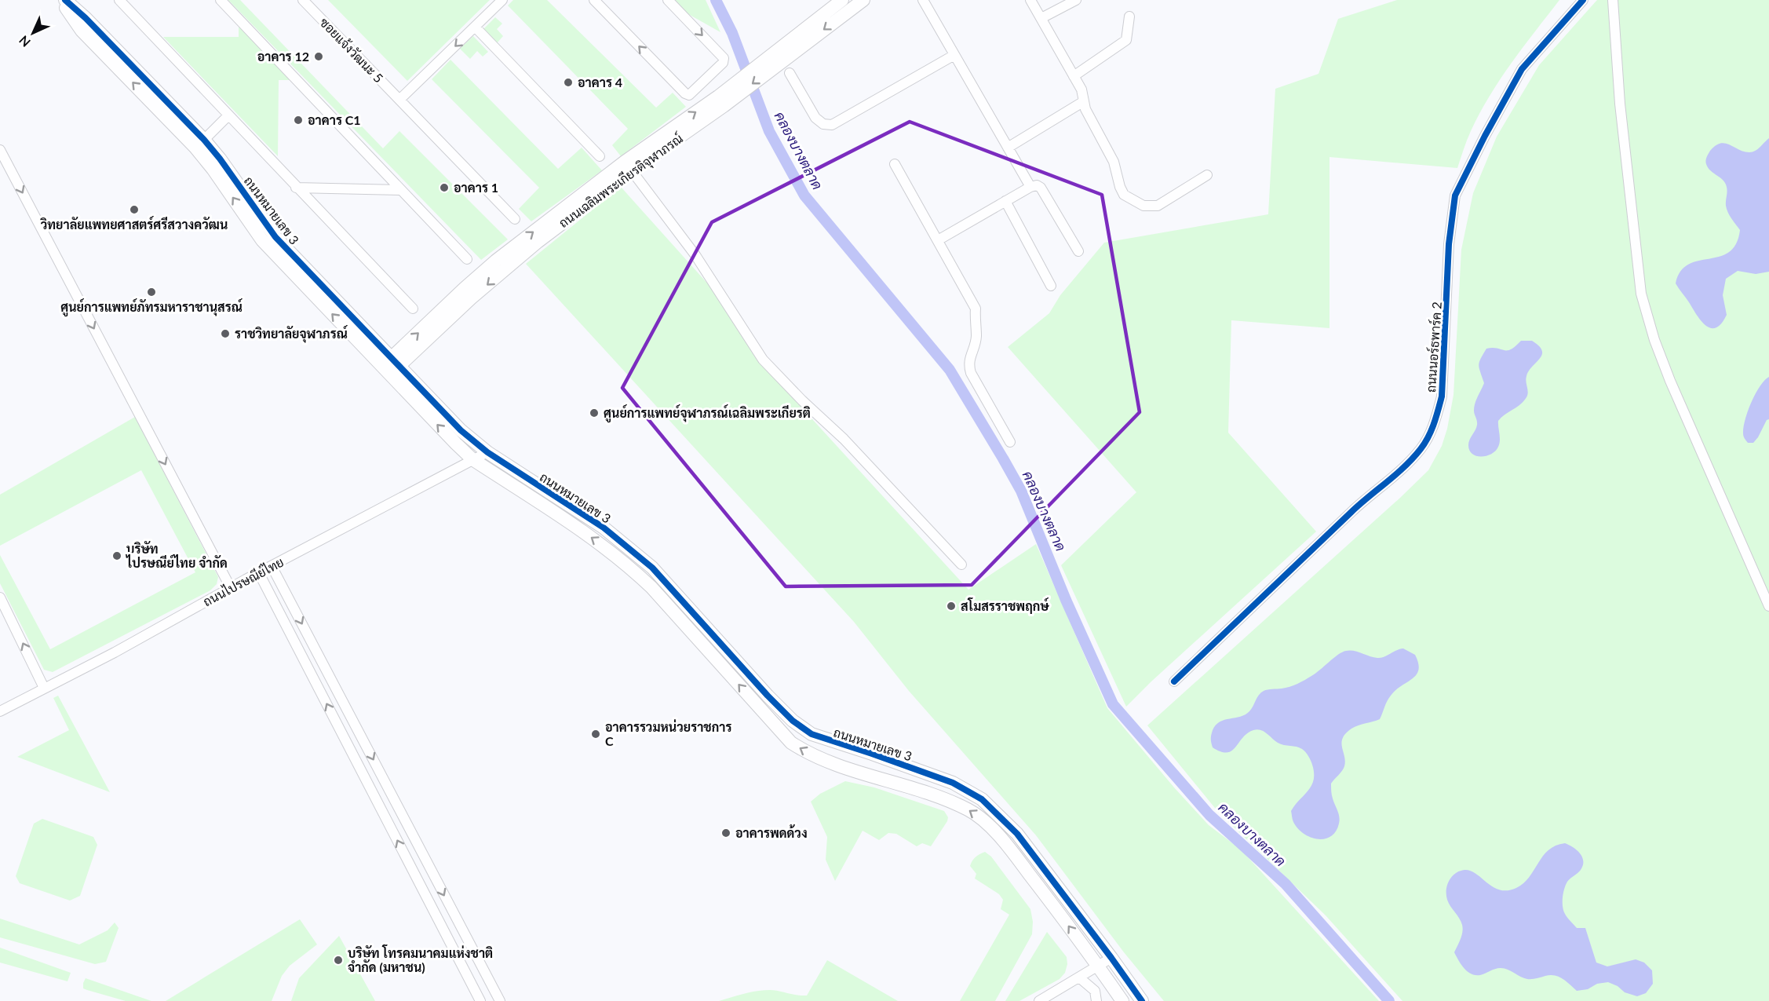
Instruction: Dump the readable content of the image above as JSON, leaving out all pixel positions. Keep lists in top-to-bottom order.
{
  "streets": {
    "street": [
      "ซอยแจ้งวัฒนะ 5",
      "ถนนเฉลิมพระเกียรติจุฬาภรณ์",
      "ถนนหมายเลข 3",
      "ถนนนอร์ธพาร์ค 2",
      "ถนนไปรษณีย์ไทย"
    ]
  },
  "crossings": [
    ["ถนนเฉลิมพระเกียรติจุฬาภรณ์", "ถนนหมายเลข 3"],
    ["ถนนหมายเลข 3", "ถนนไปรษณีย์ไทย"]
  ],
  "water": ["คลองบางตลาด"],
  "places": [
    "อาคาร 12",
    "อาคาร 4",
    "อาคาร C1",
    "อาคาร 1",
    "วิทยาลัยแพทยศาสตร์ศรีสวางควัฒน",
    "ศูนย์การแพทย์ภัทรมหาราชานุสรณ์",
    "ราชวิทยาลัยจุฬาภรณ์",
    "ศูนย์การแพทย์จุฬาภรณ์เฉลิมพระเกียรติ",
    "บริษัท ไปรษณีย์ไทย จำกัด",
    "สโมสรราชพฤกษ์",
    "อาคารรวมหน่วยราชการ C",
    "อาคารพดด้วง",
    "บริษัท โทรคมนาคมแห่งชาติ จำกัด (มหาชน)"
  ],
  "north": "bottom left"
}
